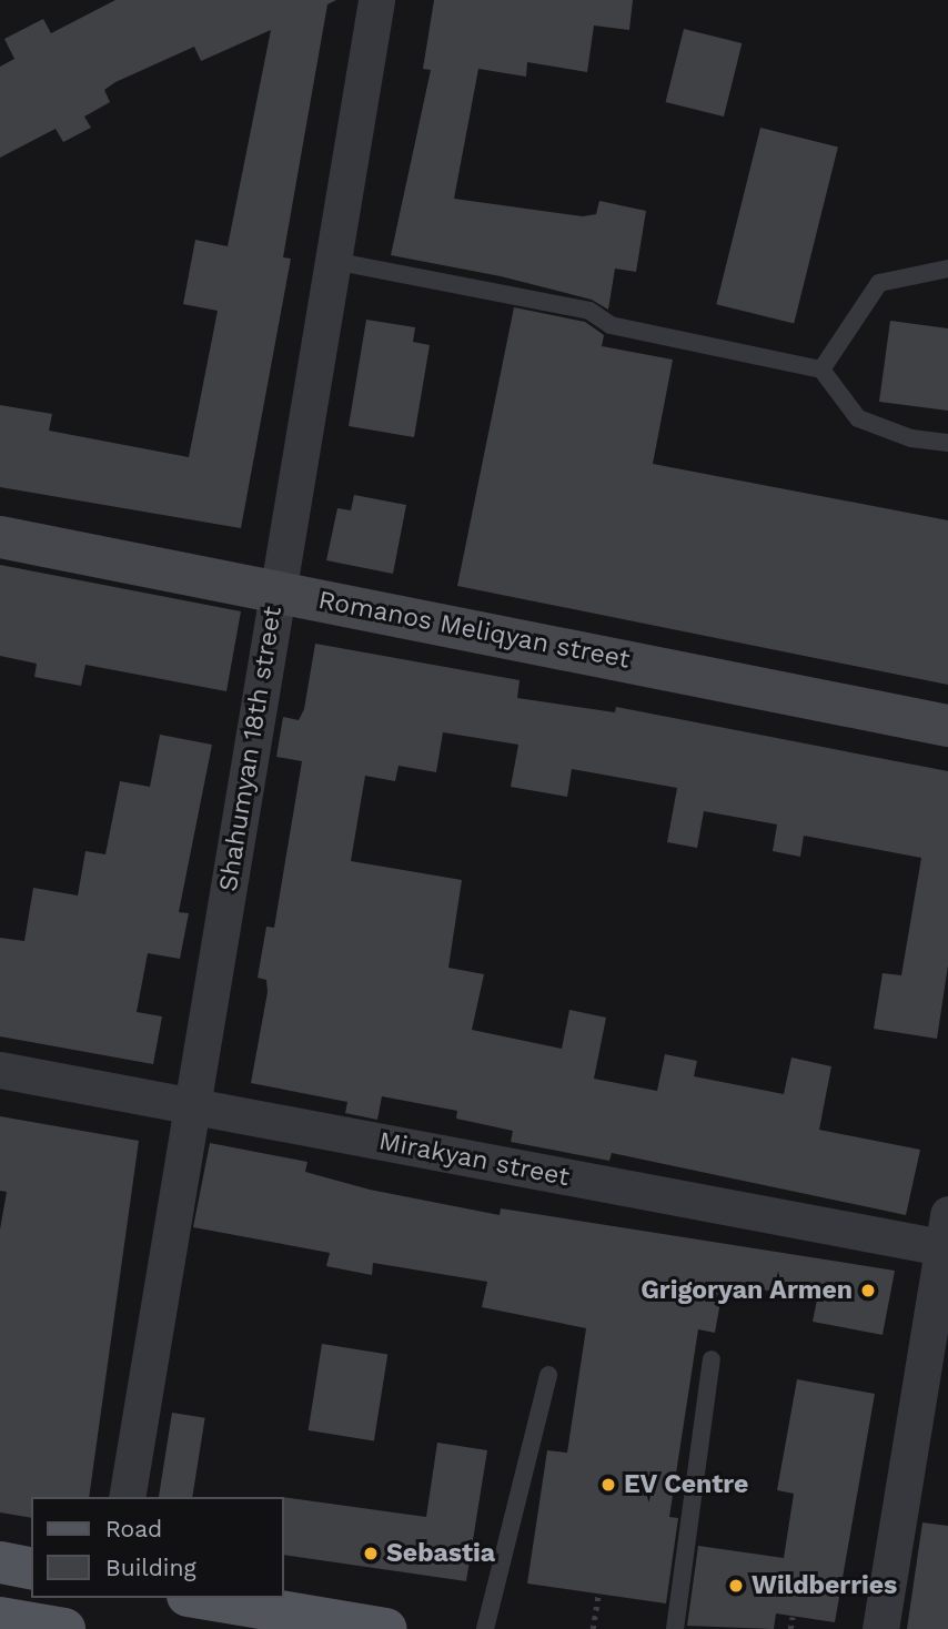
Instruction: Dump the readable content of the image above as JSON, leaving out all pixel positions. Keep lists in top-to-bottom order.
{
  "streets": {
    "street": ["Romanos Meliqyan street", "Shahumyan 18th street", "Mirakyan street"]
  },
  "crossings": [
    ["Romanos Meliqyan street", "Shahumyan 18th street"],
    ["Shahumyan 18th street", "Mirakyan street"]
  ],
  "places": [
    "Grigoryan Armen",
    "EV Centre",
    "Sebastia",
    "Wildberries"
  ],
  "legend": ["Road", "Building"]
}
